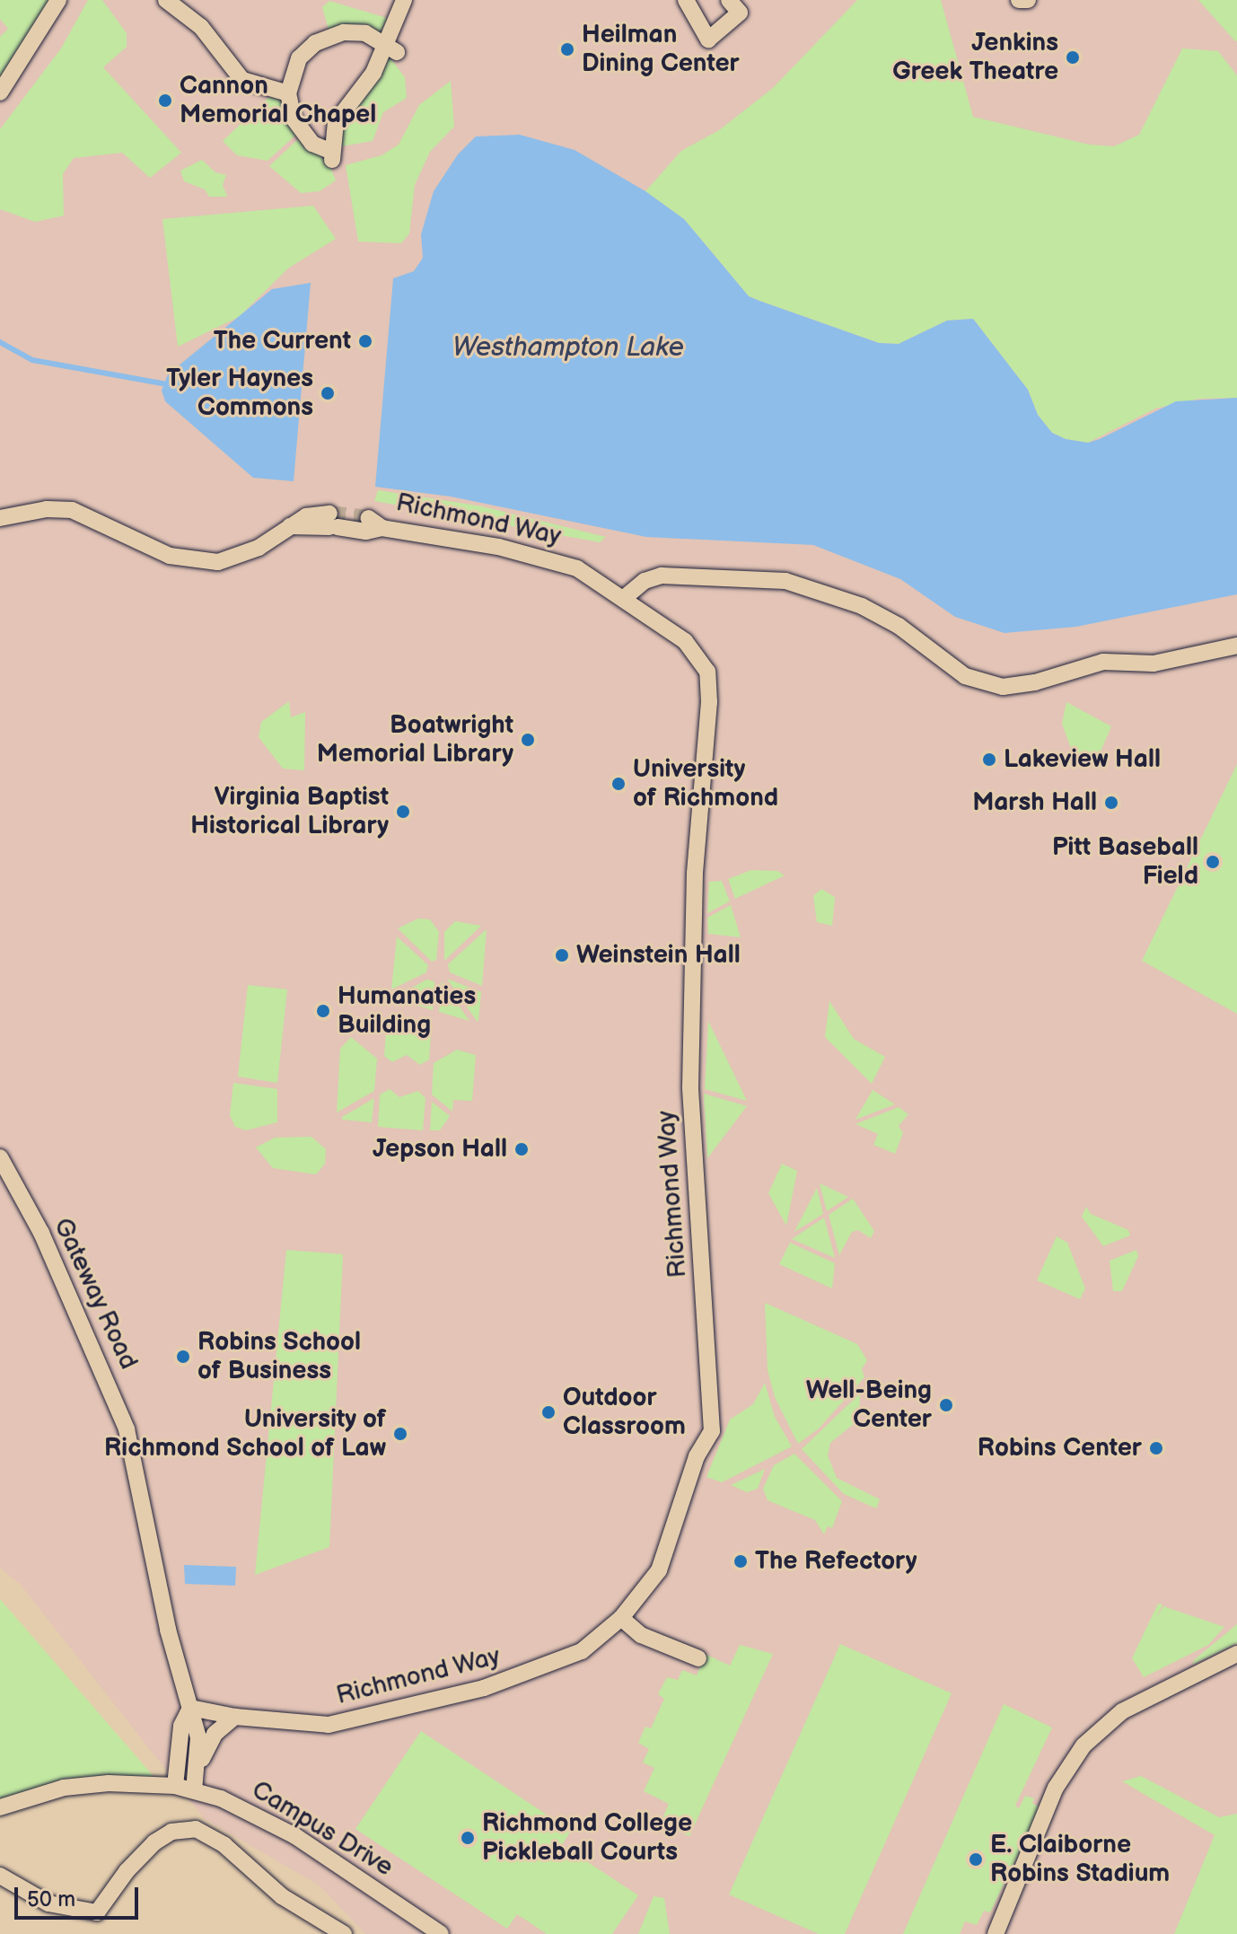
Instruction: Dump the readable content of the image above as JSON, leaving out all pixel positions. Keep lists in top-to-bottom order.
{
  "streets": {
    "street": ["Richmond Way", "Gateway Road", "Campus Drive"]
  },
  "crossings": [
    ["Richmond Way", "Gateway Road"],
    ["Gateway Road", "Campus Drive"]
  ],
  "water": ["Westhampton Lake"],
  "places": [
    "Heilman Dining Center",
    "Jenkins Greek Theatre",
    "Cannon Memorial Chapel",
    "The Current",
    "Tyler Haynes Commons",
    "Boatwright Memorial Library",
    "Lakeview Hall",
    "University of Richmond",
    "Marsh Hall",
    "Virginia Baptist Historical Library",
    "Pitt Baseball Field",
    "Weinstein Hall",
    "Humanaties Building",
    "Jepson Hall",
    "Robins School of Business",
    "Well-Being Center",
    "Outdoor Classroom",
    "University of Richmond School of Law",
    "Robins Center",
    "The Refectory",
    "Richmond College Pickleball Courts",
    "E. Claiborne Robins Stadium"
  ],
  "scale_bar": "50 m"
}
